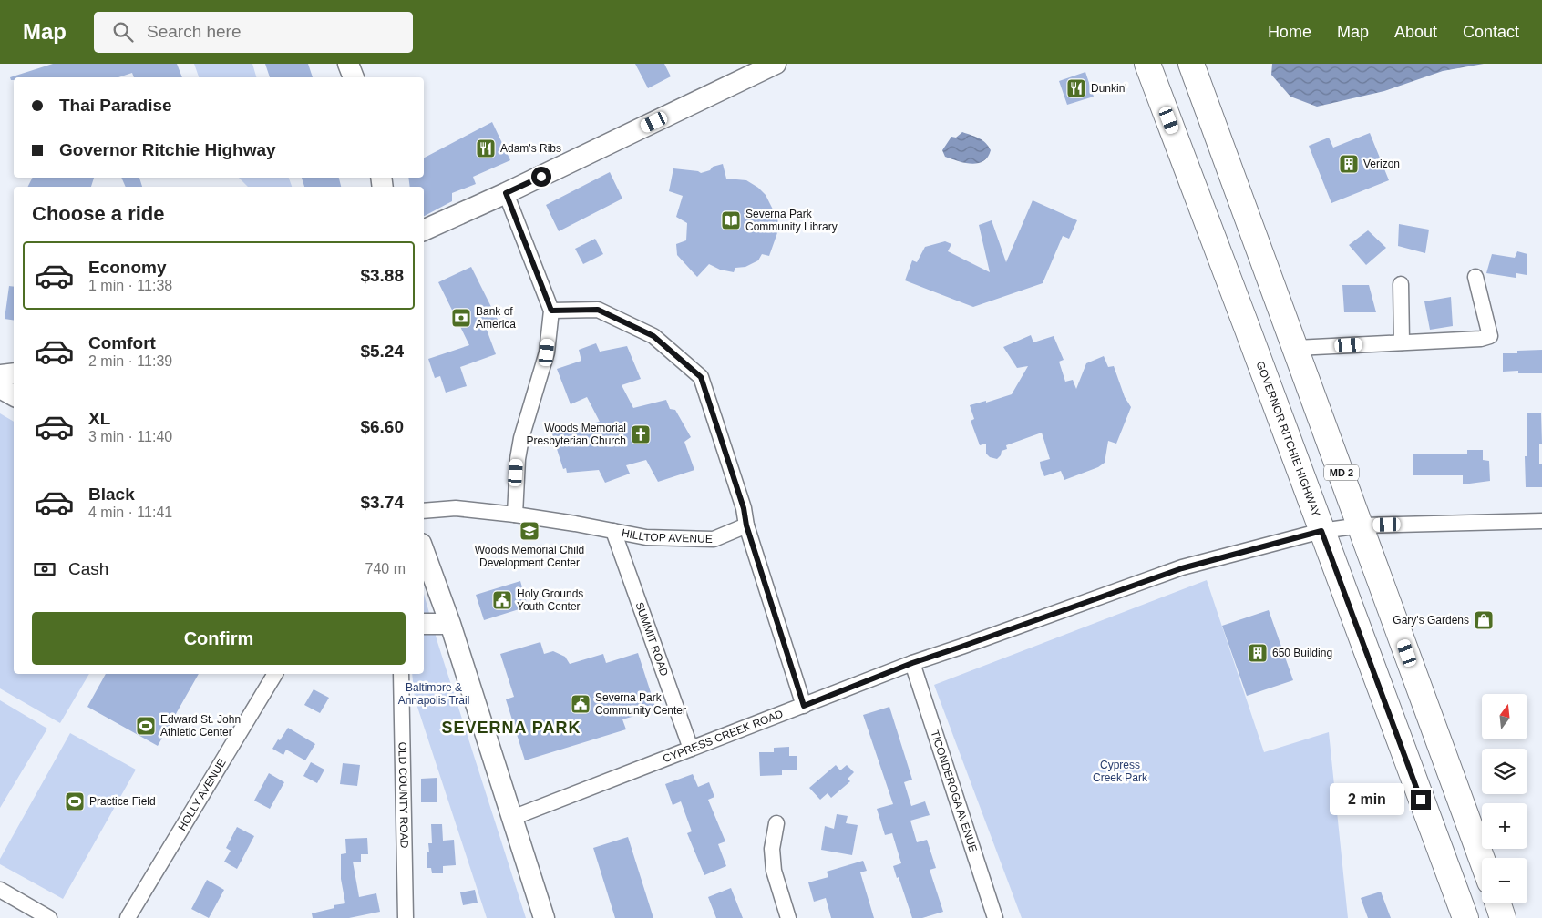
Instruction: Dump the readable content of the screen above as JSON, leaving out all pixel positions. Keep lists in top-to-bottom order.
{
  "streets": {
    "highway": ["GOVERNOR RITCHIE HIGHWAY", "MD 2"],
    "street": [
      "HILLTOP AVENUE",
      "SUMMIT ROAD",
      "CYPRESS CREEK ROAD",
      "TICONDEROGA AVENUE",
      "HOLLY AVENUE",
      "OLD COUNTY ROAD"
    ]
  },
  "crossings": [
    ["GOVERNOR RITCHIE HIGHWAY", "CYPRESS CREEK ROAD"],
    ["MD 2", "CYPRESS CREEK ROAD"],
    ["HILLTOP AVENUE", "SUMMIT ROAD"],
    ["SUMMIT ROAD", "CYPRESS CREEK ROAD"],
    ["CYPRESS CREEK ROAD", "TICONDEROGA AVENUE"]
  ],
  "districts": ["SEVERNA PARK"],
  "parks": ["Baltimore & Annapolis Trail", "Cypress Creek Park"],
  "places": {
    "restaurant": ["Dunkin'", "Adam's Ribs"],
    "building": ["Verizon", "650 Building"],
    "library": ["Severna Park Community Library"],
    "bank": ["Bank of America"],
    "church": ["Woods Memorial Presbyterian Church"],
    "school or university": ["Woods Memorial Child Development Center"],
    "public building": ["Holy Grounds Youth Center", "Severna Park Community Center"],
    "shop": ["Gary's Gardens"],
    "sports": ["Edward St. John Athletic Center", "Practice Field"]
  },
  "north": "top",
  "page": {
    "header": "Map",
    "search": "Search here",
    "nav": [
      "Home",
      "Map",
      "About",
      "Contact"
    ],
    "banner": ["Thai Paradise", "Governor Ritchie Highway"],
    "heading": "Choose a ride",
    "list": [
      {
        "name": "Economy",
        "note": "1 min · 11:38",
        "value": "$3.88"
      },
      {
        "name": "Comfort",
        "note": "2 min · 11:39",
        "value": "$5.24"
      },
      {
        "name": "XL",
        "note": "3 min · 11:40",
        "value": "$6.60"
      },
      {
        "name": "Black",
        "note": "4 min · 11:41",
        "value": "$3.74"
      }
    ],
    "pay": ["Cash", "740 m"],
    "buttons": "Confirm",
    "map_buttons": ["+", "−"],
    "bubble": "2 min"
  }
}
